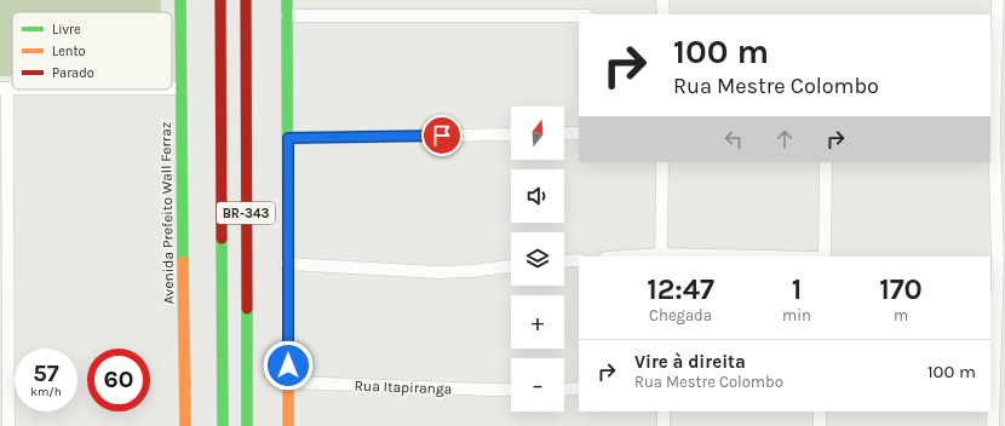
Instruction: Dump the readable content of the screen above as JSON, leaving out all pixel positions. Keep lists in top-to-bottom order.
{
  "streets": {
    "main road": ["Avenida Prefeito Wall Ferraz", "BR-343"],
    "street": ["Rua Itapiranga"]
  },
  "legend": ["Livre", "Lento", "Parado"],
  "north": "top",
  "page": {
    "turn": ["100 m", "Rua Mestre Colombo"],
    "map_buttons": ["+", "−"],
    "eta": [
      "12:47",
      "Chegada",
      "1",
      "min",
      "170",
      "m"
    ],
    "list": [
      {
        "name": "Vire à direita",
        "note": "Rua Mestre Colombo",
        "value": "100 m"
      }
    ],
    "speed": "57 km/h",
    "limit": "60"
  }
}
